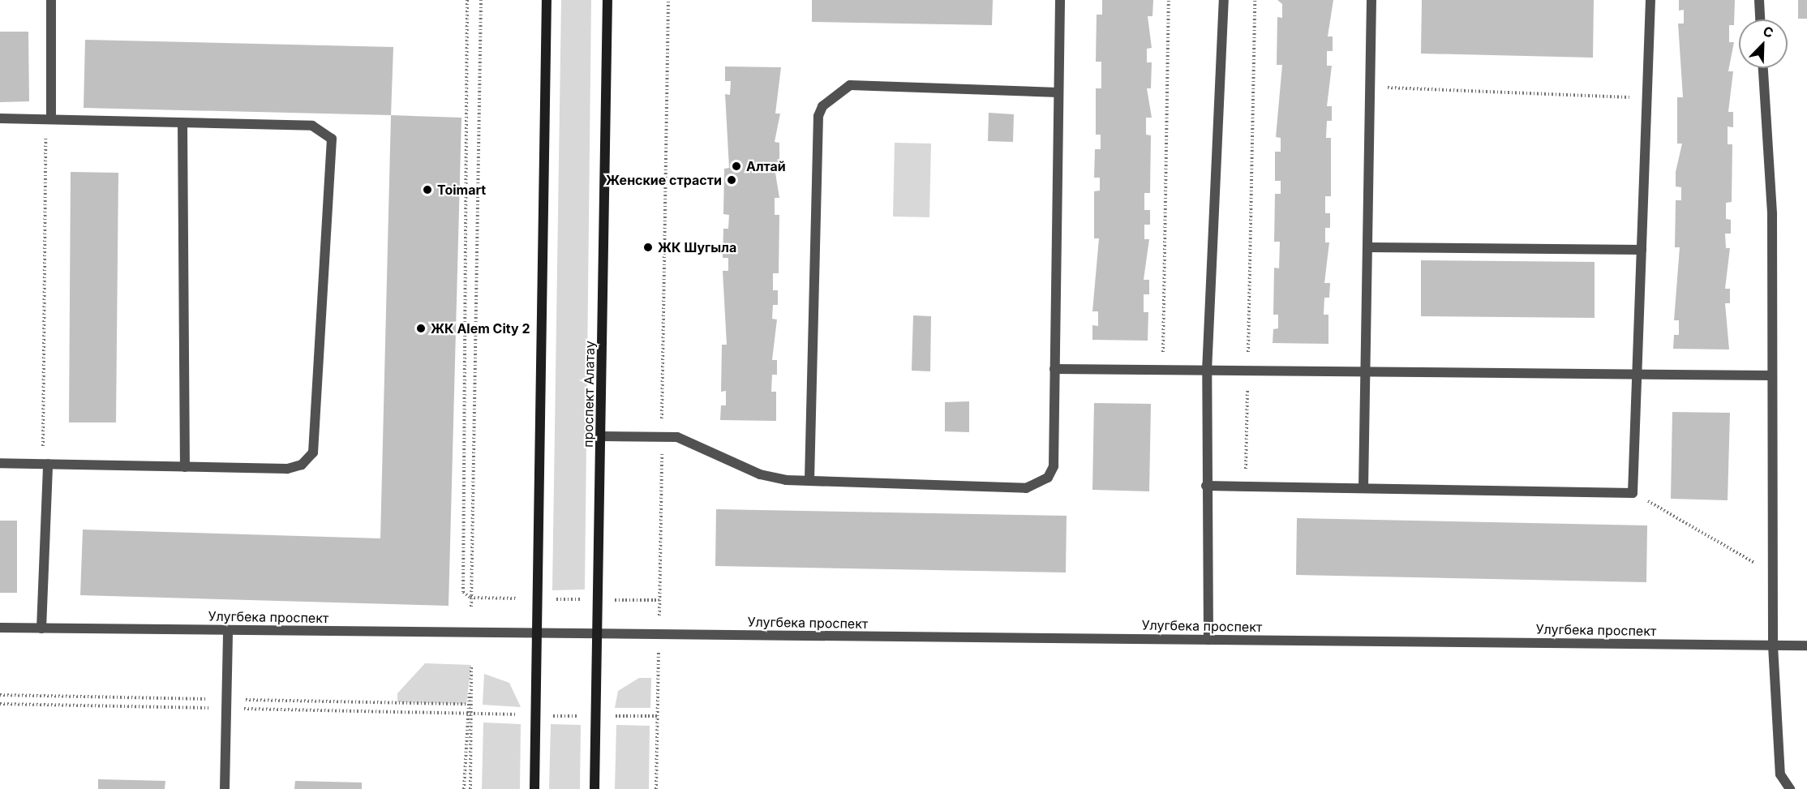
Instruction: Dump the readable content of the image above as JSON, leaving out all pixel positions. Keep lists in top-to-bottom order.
{
  "streets": {
    "main road": ["проспект Алатау"],
    "street": ["Улугбека проспект"]
  },
  "crossings": [
    ["проспект Алатау", "Улугбека проспект"]
  ],
  "places": [
    "Алтай",
    "Женские страсти",
    "Toimart",
    "ЖК Шугыла",
    "ЖК Alem City 2"
  ],
  "north": "top right"
}
